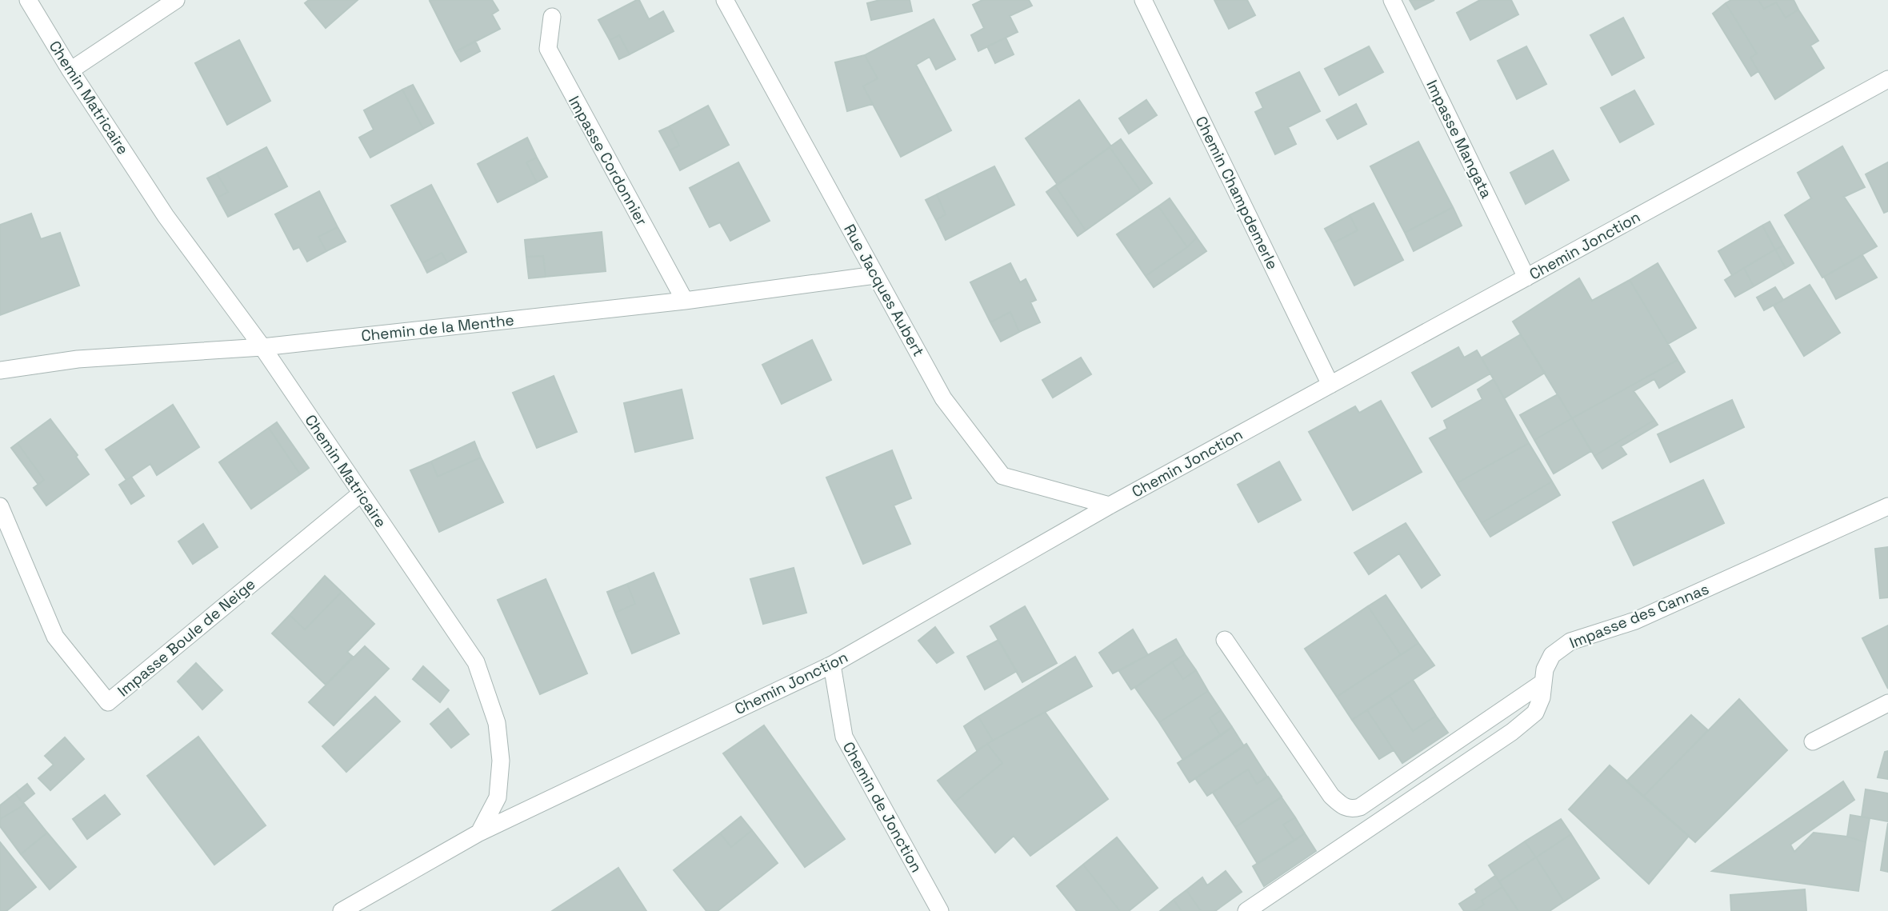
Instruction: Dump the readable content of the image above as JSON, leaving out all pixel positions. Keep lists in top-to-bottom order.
{
  "streets": {
    "street": [
      "Chemin Matricaire",
      "Impasse Mangata",
      "Impasse Cordonnier",
      "Chemin Champdemerle",
      "Chemin Jonction",
      "Rue Jacques Aubert",
      "Chemin de la Menthe",
      "Impasse des Cannas",
      "Impasse Boule de Neige",
      "Chemin de Jonction"
    ]
  },
  "crossings": [
    ["Chemin Matricaire", "Chemin Jonction"],
    ["Chemin Matricaire", "Chemin de la Menthe"],
    ["Chemin Matricaire", "Impasse Boule de Neige"],
    ["Impasse Mangata", "Chemin Jonction"],
    ["Impasse Cordonnier", "Chemin de la Menthe"],
    ["Chemin Champdemerle", "Chemin Jonction"],
    ["Chemin Jonction", "Rue Jacques Aubert"],
    ["Chemin Jonction", "Chemin de Jonction"],
    ["Rue Jacques Aubert", "Chemin de la Menthe"]
  ]
}
